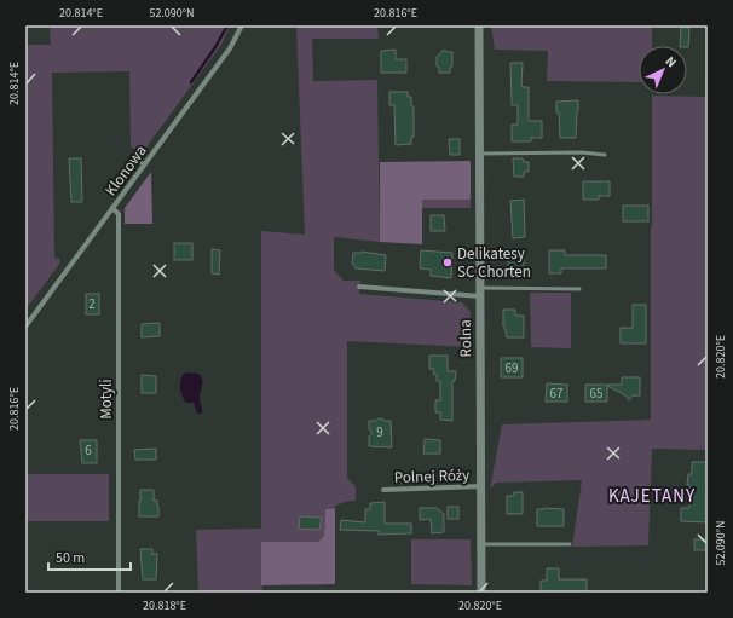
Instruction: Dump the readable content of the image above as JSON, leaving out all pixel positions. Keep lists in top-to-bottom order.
{
  "streets": {
    "street": [
      "Klonowa",
      "Rolna",
      "Motyli",
      "Polnej Róży"
    ]
  },
  "crossings": [
    ["Klonowa", "Motyli"],
    ["Rolna", "Polnej Róży"]
  ],
  "districts": ["KAJETANY"],
  "places": ["Delikatesy SC Chorten"],
  "house_numbers": [
    "2",
    "69",
    "67",
    "65",
    "9",
    "6"
  ],
  "scale_bar": "50 m",
  "north": "top right",
  "coordinates": [
    "20.814°E",
    "52.090°N",
    "20.816°E",
    "20.820°E",
    "20.818°E"
  ]
}
